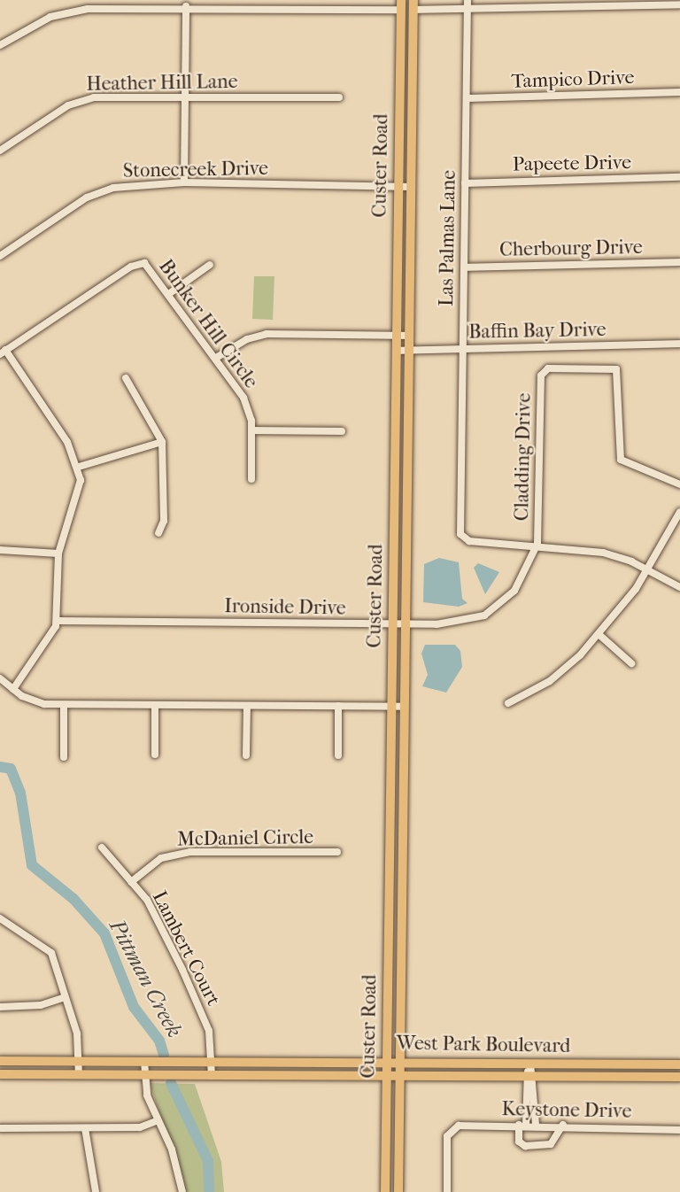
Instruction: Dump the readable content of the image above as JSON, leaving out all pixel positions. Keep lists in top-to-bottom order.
{
  "streets": {
    "main road": ["Custer Road", "West Park Boulevard"],
    "street": [
      "Tampico Drive",
      "Heather Hill Lane",
      "Papeete Drive",
      "Stonecreek Drive",
      "Las Palmas Lane",
      "Cherbourg Drive",
      "Bunker Hill Circle",
      "Baffin Bay Drive",
      "Cladding Drive",
      "Ironside Drive",
      "McDaniel Circle",
      "Lambert Court",
      "Keystone Drive"
    ]
  },
  "crossings": [
    ["Tampico Drive", "Las Palmas Lane"],
    ["Papeete Drive", "Las Palmas Lane"],
    ["Custer Road", "Stonecreek Drive"],
    ["Custer Road", "Baffin Bay Drive"],
    ["Custer Road", "Ironside Drive"],
    ["Custer Road", "West Park Boulevard"],
    ["Las Palmas Lane", "Cherbourg Drive"],
    ["Las Palmas Lane", "Baffin Bay Drive"],
    ["Las Palmas Lane", "Cladding Drive"],
    ["Las Palmas Lane", "Ironside Drive"],
    ["Cladding Drive", "Ironside Drive"],
    ["McDaniel Circle", "Lambert Court"],
    ["Lambert Court", "West Park Boulevard"]
  ],
  "water": ["Pittman Creek"]
}
